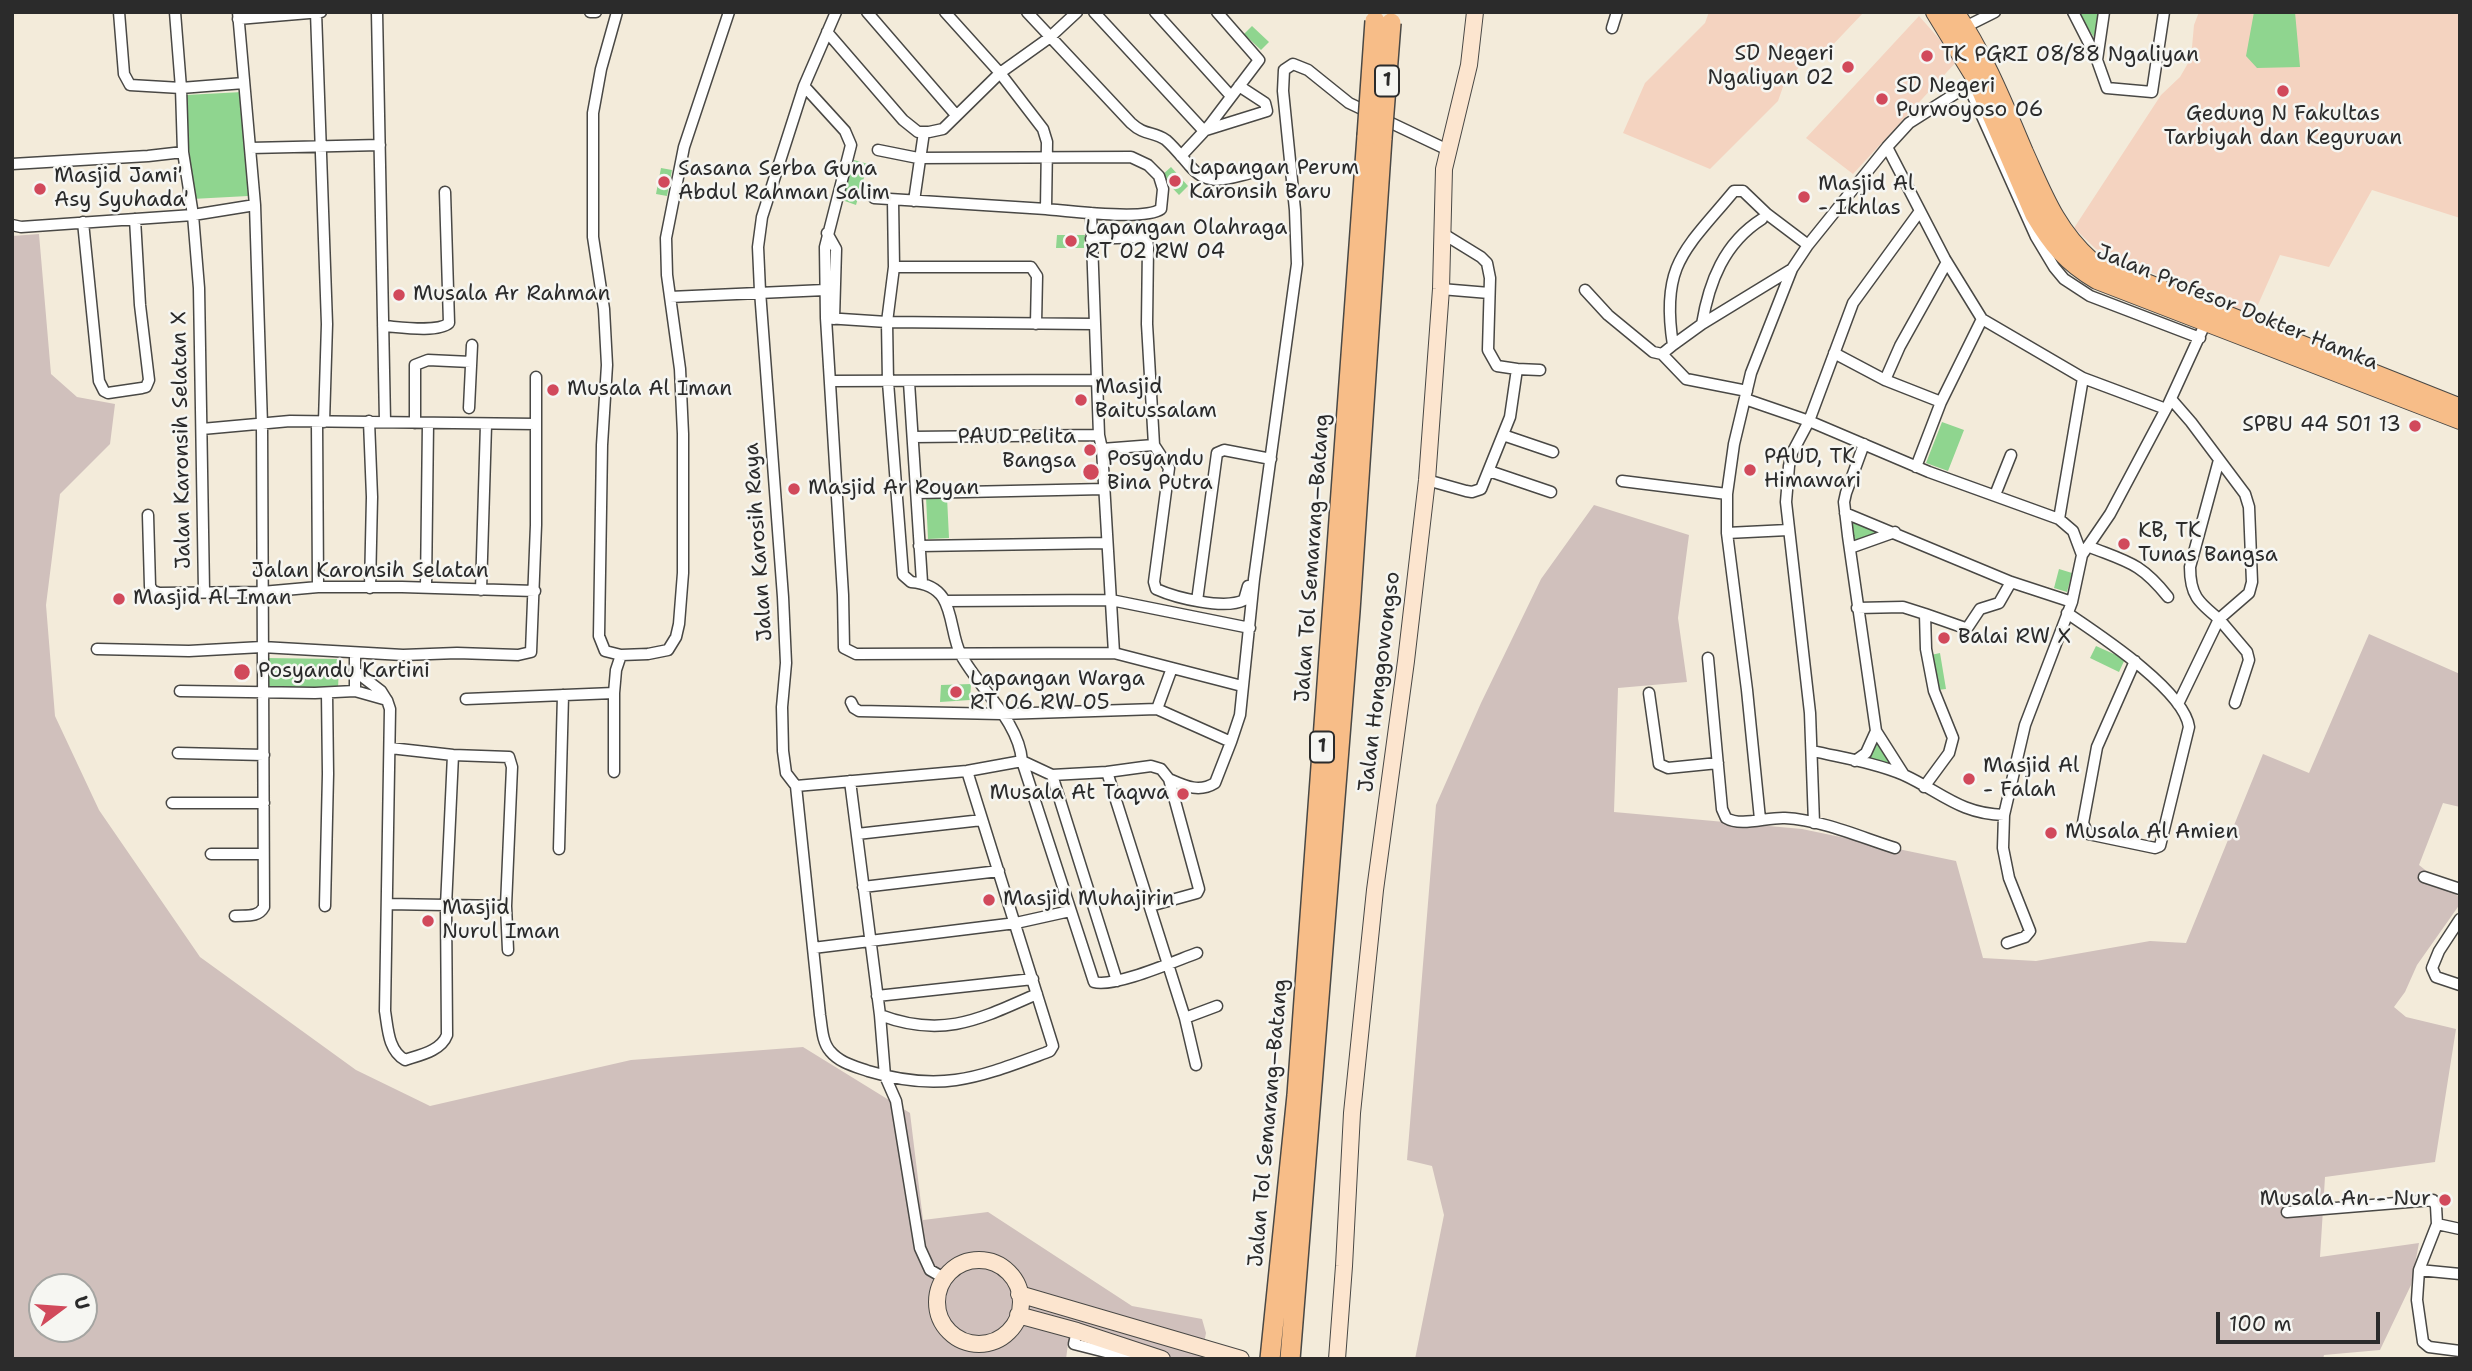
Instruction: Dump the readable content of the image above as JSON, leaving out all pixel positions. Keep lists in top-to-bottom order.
{
  "streets": {
    "highway": ["1", "Jalan Tol Semarang–Batang"],
    "main road": ["Jalan Profesor Dokter Hamka"],
    "street": [
      "Jalan Karonsih Selatan X",
      "Jalan Karosih Raya",
      "Jalan Karonsih Selatan",
      "Jalan Honggowongso"
    ]
  },
  "crossings": [
    ["Jalan Karonsih Selatan X", "Jalan Karonsih Selatan"]
  ],
  "places": [
    "TK PGRI 08/88 Ngaliyan",
    "SD Negeri Ngaliyan 02",
    "Gedung N Fakultas Tarbiyah dan Keguruan",
    "SD Negeri Purwoyoso 06",
    "Lapangan Perum Karonsih Baru",
    "Sasana Serba Guna Abdul Rahman Salim",
    "Masjid Jami' Asy Syuhada'",
    "Masjid Al - Ikhlas",
    "Lapangan Olahraga RT 02 RW 04",
    "Musala Ar Rahman",
    "Musala Al Iman",
    "Masjid Baitussalam",
    "SPBU 44 501 13",
    "PAUD Pelita Bangsa",
    "PAUD, TK Himawari",
    "Posyandu Bina Putra",
    "Masjid Ar Royan",
    "KB, TK Tunas Bangsa",
    "Masjid Al Iman",
    "Balai RW X",
    "Posyandu Kartini",
    "Lapangan Warga RT 06 RW 05",
    "Masjid Al - Falah",
    "Musala At Taqwa",
    "Musala Al Amien",
    "Masjid Muhajirin",
    "Masjid Nurul Iman",
    "Musala An - Nur"
  ],
  "scale_bar": "100 m",
  "north": "right"
}
